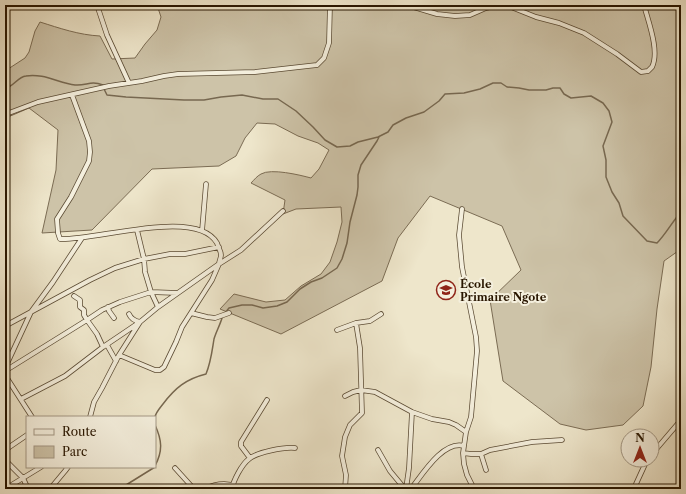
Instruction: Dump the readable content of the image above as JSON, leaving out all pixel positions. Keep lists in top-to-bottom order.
{
  "places": {
    "school or university": ["École Primaire Ngote"]
  },
  "legend": ["Route", "Parc"],
  "north": "top"
}
